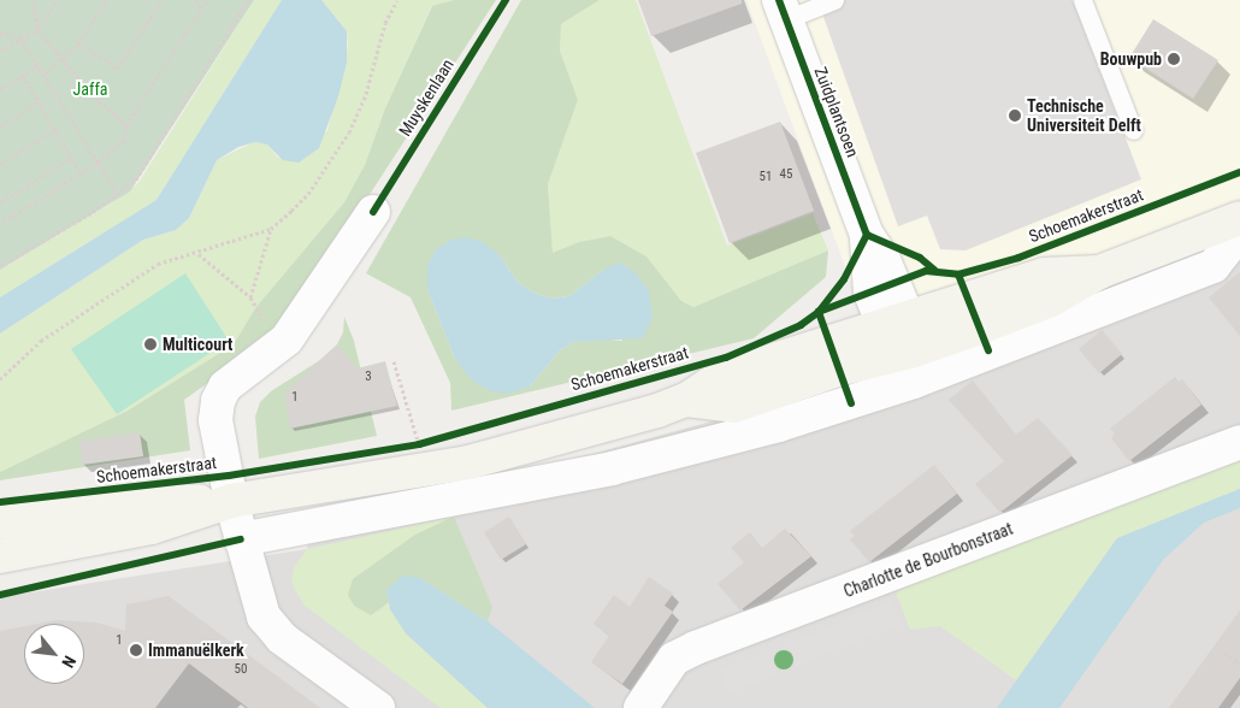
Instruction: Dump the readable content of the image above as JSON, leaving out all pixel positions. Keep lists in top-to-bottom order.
{
  "streets": {
    "main road": ["Schoemakerstraat"],
    "street": ["Zuidplantsoen", "Charlotte de Bourbonstraat"],
    "cycle path": ["Muyskenlaan"]
  },
  "crossings": [
    ["Zuidplantsoen", "Schoemakerstraat"]
  ],
  "parks": ["Jaffa"],
  "places": [
    "Bouwpub",
    "Technische Universiteit Delft",
    "Multicourt",
    "Immanuëlkerk"
  ],
  "house_numbers": [
    "45",
    "51",
    "3",
    "1",
    "1",
    "50"
  ],
  "north": "bottom right"
}
